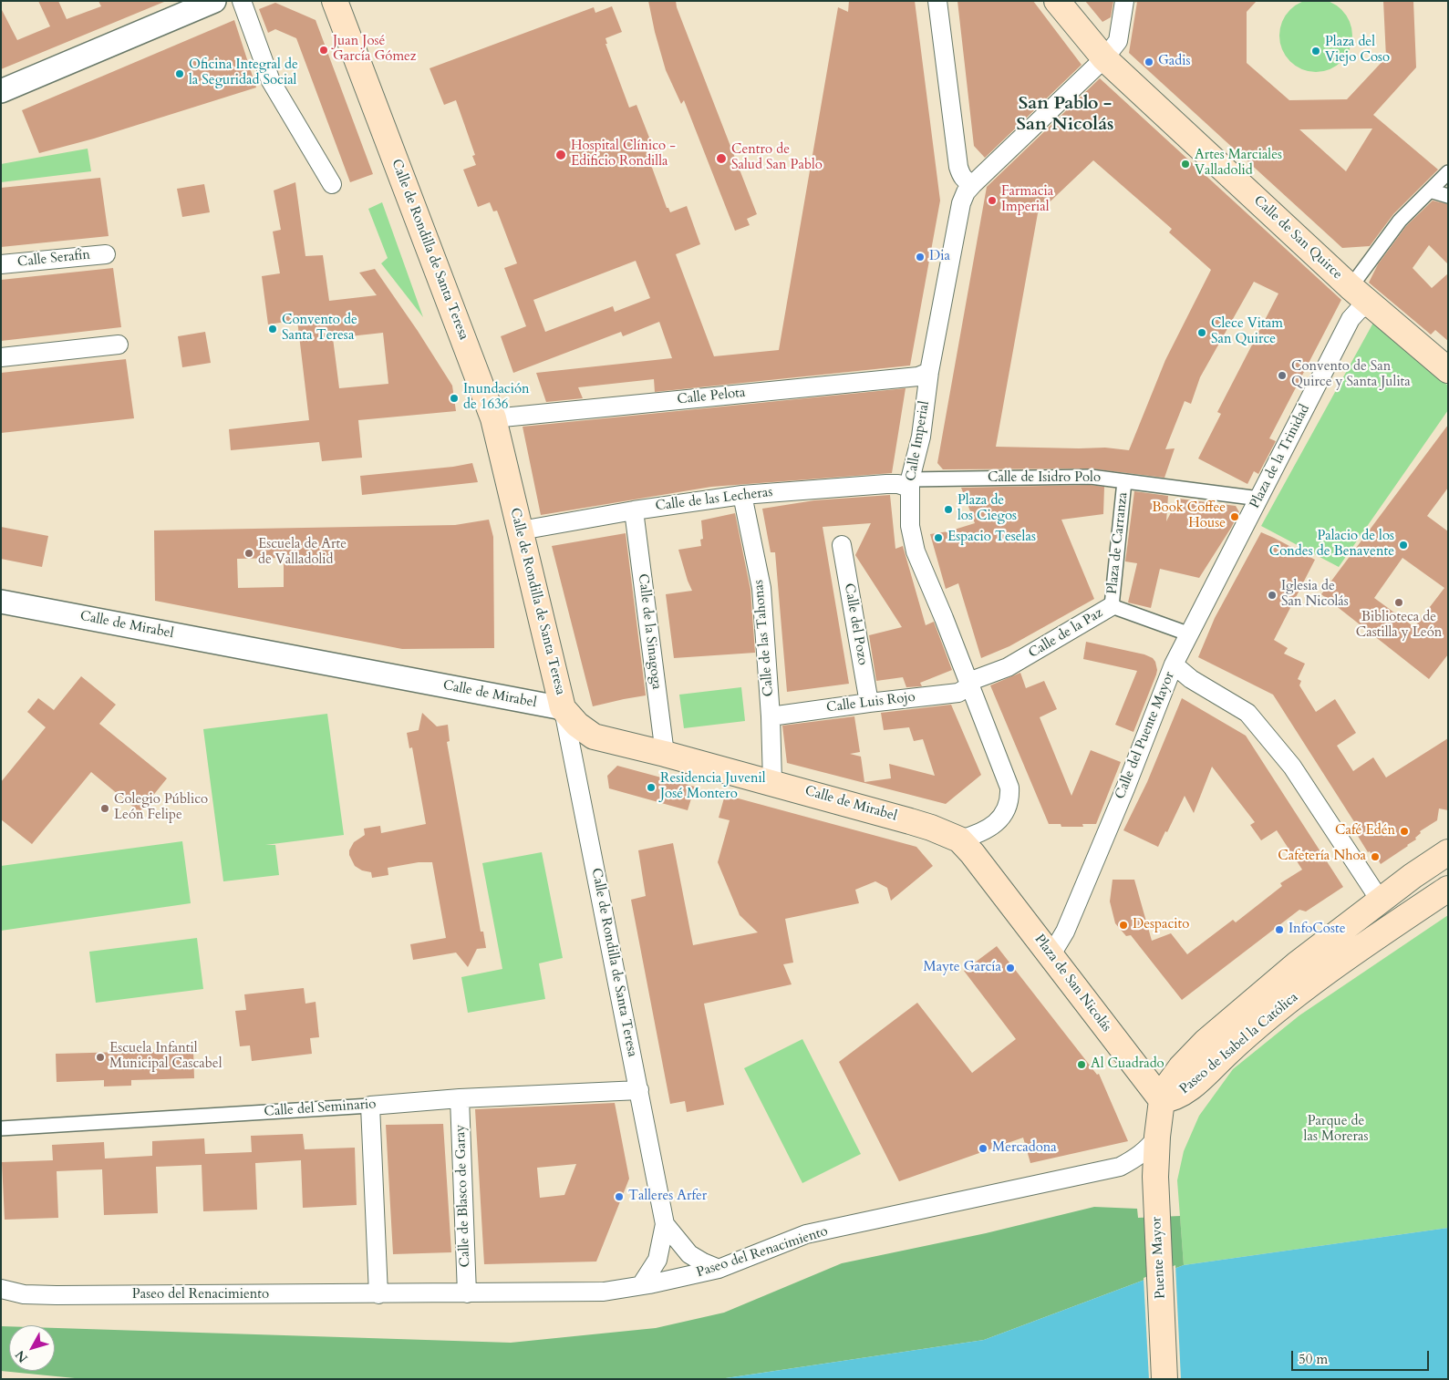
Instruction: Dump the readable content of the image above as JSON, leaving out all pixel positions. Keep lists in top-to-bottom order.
{
  "streets": {
    "main road": [
      "Calle de San Quirce",
      "Calle de Rondilla de Santa Teresa",
      "Calle de Mirabel",
      "Plaza de San Nicolás",
      "Paseo de Isabel la Católica",
      "Puente Mayor"
    ],
    "street": [
      "Calle Serafín",
      "Calle Pelota",
      "Calle Imperial",
      "Plaza de la Trinidad",
      "Calle de Isidro Polo",
      "Calle de las Lecheras",
      "Plaza de Carranza",
      "Calle del Pozo",
      "Calle de la Sinagoga",
      "Calle de la Paz",
      "Calle de las Tahonas",
      "Calle Luis Rojo",
      "Calle del Puente Mayor",
      "Calle del Seminario",
      "Calle de Blasco de Garay",
      "Paseo del Renacimiento"
    ]
  },
  "crossings": [
    ["Calle de San Quirce", "Calle Imperial"],
    ["Calle de San Quirce", "Plaza de la Trinidad"],
    ["Calle de Rondilla de Santa Teresa", "Calle Pelota"],
    ["Calle de Rondilla de Santa Teresa", "Calle de las Lecheras"],
    ["Calle de Rondilla de Santa Teresa", "Calle de Mirabel"],
    ["Calle de Rondilla de Santa Teresa", "Calle del Seminario"],
    ["Calle de Rondilla de Santa Teresa", "Paseo del Renacimiento"],
    ["Calle Pelota", "Calle Imperial"],
    ["Calle Imperial", "Calle de Isidro Polo"],
    ["Calle Imperial", "Calle de las Lecheras"],
    ["Calle Imperial", "Calle de Mirabel"],
    ["Calle Imperial", "Calle de la Paz"],
    ["Calle Imperial", "Calle Luis Rojo"],
    ["Calle Imperial", "Plaza de San Nicolás"],
    ["Plaza de la Trinidad", "Calle de Isidro Polo"],
    ["Plaza de la Trinidad", "Calle del Puente Mayor"],
    ["Calle de Isidro Polo", "Calle de las Lecheras"],
    ["Calle de Isidro Polo", "Plaza de Carranza"],
    ["Calle de las Lecheras", "Calle de la Sinagoga"],
    ["Calle de las Lecheras", "Calle de las Tahonas"],
    ["Plaza de Carranza", "Calle de la Paz"],
    ["Calle del Pozo", "Calle Luis Rojo"],
    ["Calle de Mirabel", "Calle de la Sinagoga"],
    ["Calle de Mirabel", "Calle de las Tahonas"],
    ["Calle de Mirabel", "Plaza de San Nicolás"],
    ["Calle de la Paz", "Calle Luis Rojo"],
    ["Calle de la Paz", "Calle del Puente Mayor"],
    ["Calle de las Tahonas", "Calle Luis Rojo"],
    ["Calle del Puente Mayor", "Plaza de San Nicolás"],
    ["Plaza de San Nicolás", "Paseo de Isabel la Católica"],
    ["Calle del Seminario", "Calle de Blasco de Garay"],
    ["Calle de Blasco de Garay", "Paseo del Renacimiento"],
    ["Paseo del Renacimiento", "Puente Mayor"]
  ],
  "districts": ["San Pablo - San Nicolás"],
  "parks": ["Parque de las Moreras"],
  "places": [
    "Juan José García Gómez",
    "Plaza del Viejo Coso",
    "Gadis",
    "Oficina Integral de la Seguridad Social",
    "Hospital Clínico - Edificio Rondilla",
    "Centro de Salud San Pablo",
    "Artes Marciales Valladolid",
    "Farmacia Imperial",
    "Dia",
    "Convento de Santa Teresa",
    "Clece Vitam San Quirce",
    "Convento de San Quirce y Santa Julita",
    "Inundación de 1636",
    "Plaza de los Ciegos",
    "Book Coffee House",
    "Espacio Teselas",
    "Palacio de los Condes de Benavente",
    "Escuela de Arte de Valladolid",
    "Iglesia de San Nicolás",
    "Biblioteca de Castilla y León",
    "Residencia Juvenil José Montero",
    "Colegio Público León Felipe",
    "Café Edén",
    "Cafetería Nhoa",
    "Despacito",
    "InfoCoste",
    "Mayte García",
    "Escuela Infantil Municipal Cascabel",
    "Al Cuadrado",
    "Mercadona",
    "Talleres Arfer"
  ],
  "scale_bar": "50 m",
  "north": "bottom left"
}
